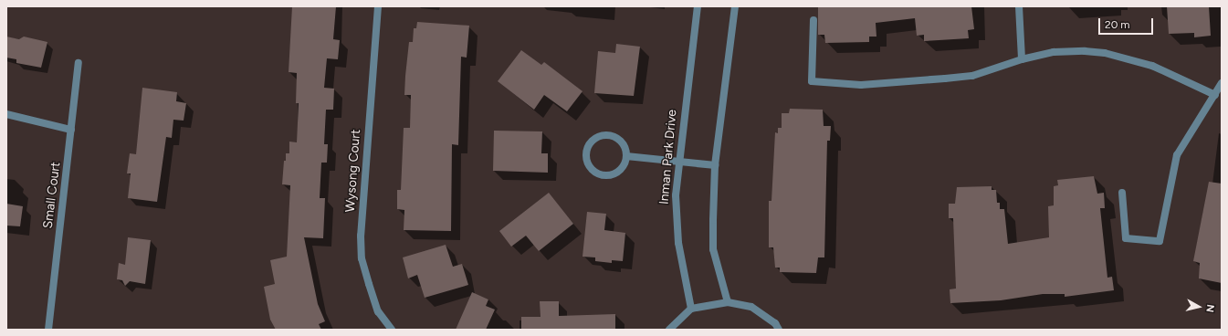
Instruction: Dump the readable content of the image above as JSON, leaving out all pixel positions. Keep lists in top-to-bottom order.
{
  "streets": {
    "street": ["Inman Park Drive", "Wysong Court", "Small Court"]
  },
  "scale_bar": "20 m",
  "north": "right"
}
